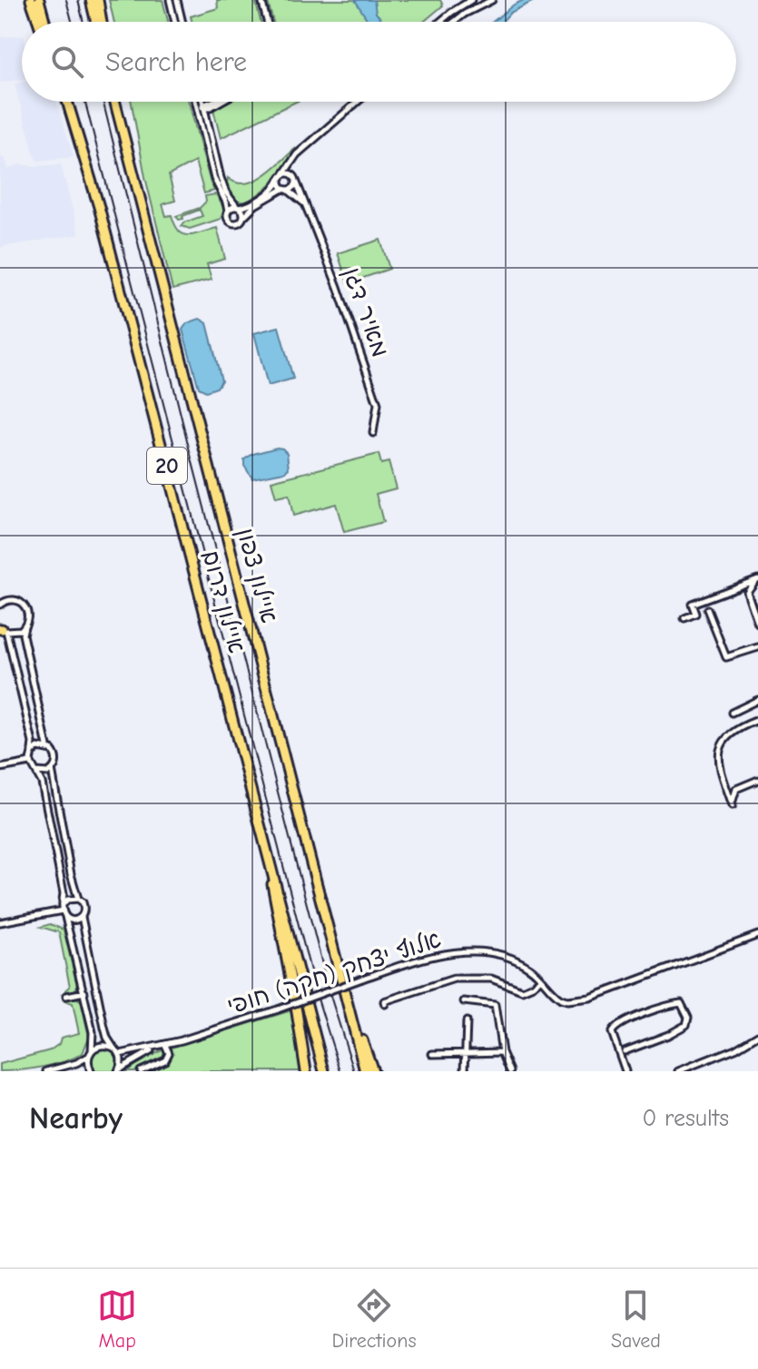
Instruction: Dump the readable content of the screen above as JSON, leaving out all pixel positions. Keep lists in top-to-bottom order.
{
  "streets": {
    "highway": ["20", "איילון צפון", "איילון דרום"],
    "street": ["מאיר דגן", "אלוף יצחק (חקה) חופי"]
  },
  "page": {
    "search": "Search here",
    "heading": ["Nearby", "0 results"],
    "nav": ["Map", "Directions", "Saved"]
  }
}
